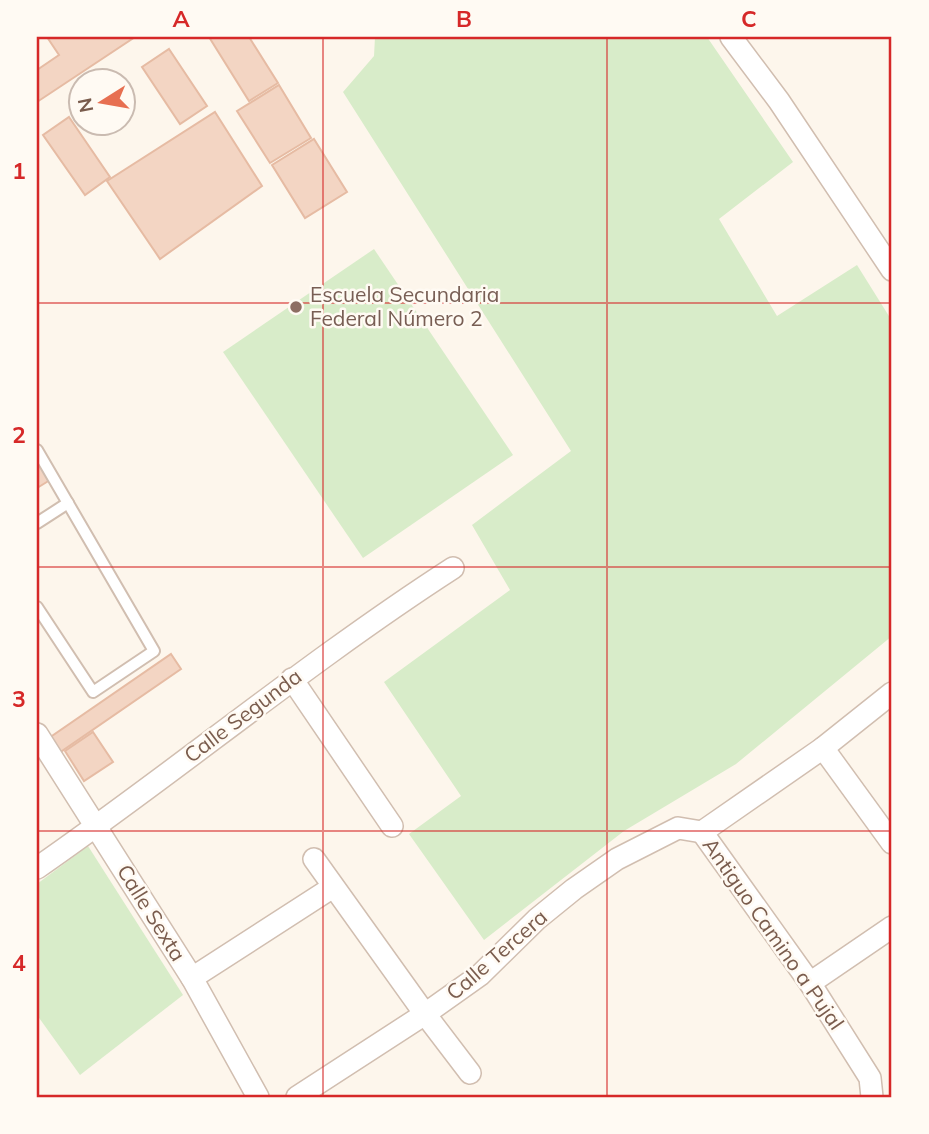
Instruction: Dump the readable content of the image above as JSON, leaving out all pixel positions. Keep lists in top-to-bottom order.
{
  "streets": {
    "street": [
      "Calle Segunda",
      "Calle Sexta",
      "Antiguo Camino a Pujal",
      "Calle Tercera"
    ]
  },
  "crossings": [
    ["Calle Segunda", "Calle Sexta"],
    ["Antiguo Camino a Pujal", "Calle Tercera"]
  ],
  "places": ["Escuela Secundaria Federal Número 2"],
  "north": "left",
  "grid": {
    "columns": ["A", "B", "C"],
    "rows": [
      "1",
      "2",
      "3",
      "4"
    ]
  }
}
